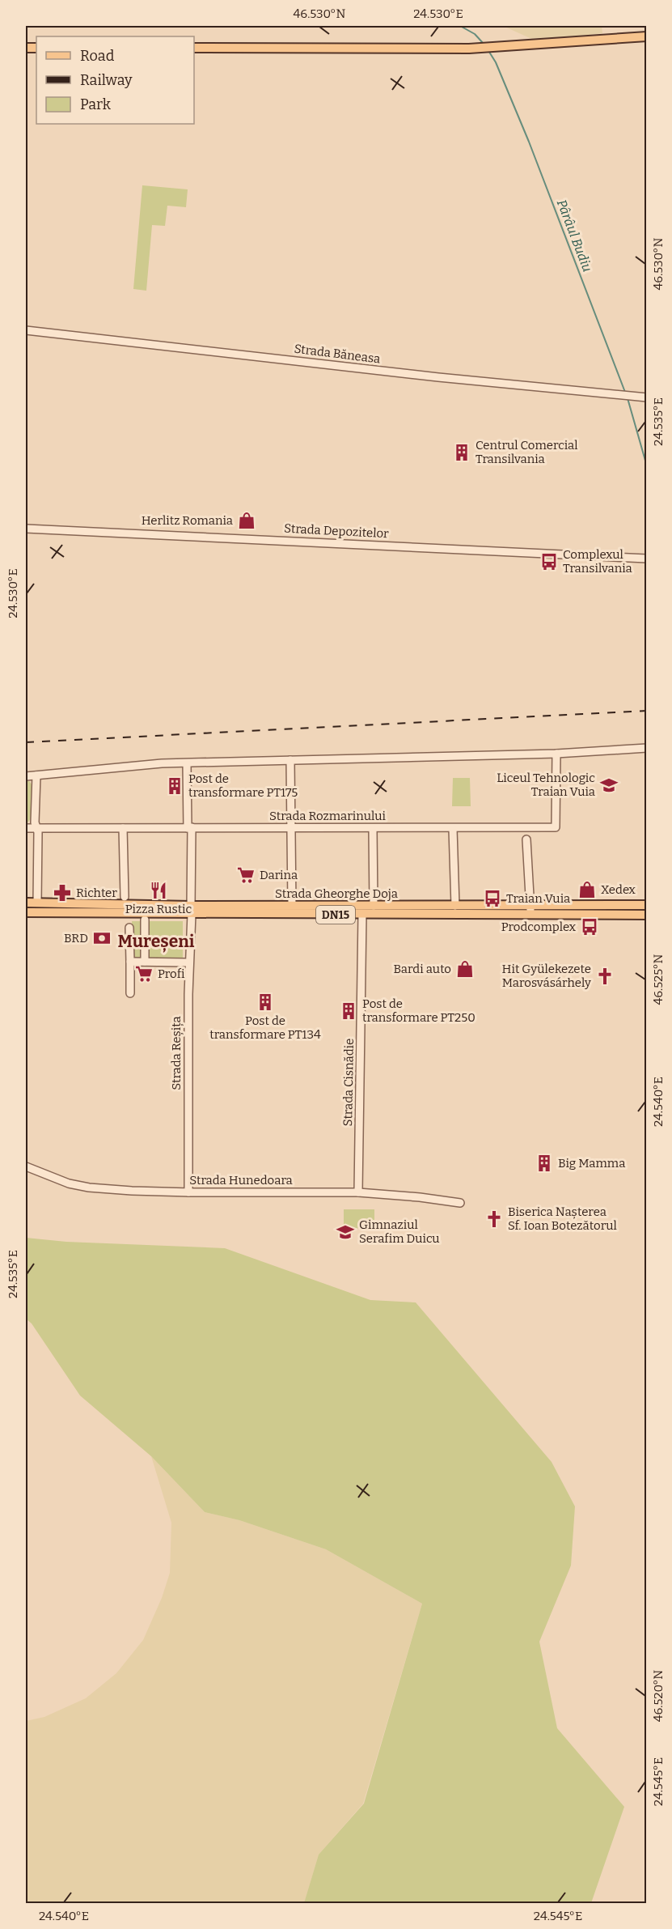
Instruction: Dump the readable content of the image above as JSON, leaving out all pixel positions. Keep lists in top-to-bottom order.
{
  "streets": {
    "main road": ["Strada Gheorghe Doja", "DN15"],
    "street": [
      "Strada Băneasa",
      "Strada Depozitelor",
      "Strada Rozmarinului",
      "Strada Reșița",
      "Strada Cisnădie",
      "Strada Hunedoara"
    ]
  },
  "crossings": [
    ["Strada Rozmarinului", "Strada Reșița"],
    ["Strada Gheorghe Doja", "Strada Reșița"],
    ["Strada Gheorghe Doja", "Strada Cisnădie"],
    ["Strada Reșița", "Strada Hunedoara"],
    ["Strada Cisnădie", "Strada Hunedoara"]
  ],
  "districts": ["Mureșeni"],
  "water": ["Pârâul Budiu"],
  "places": {
    "building": [
      "Centrul Comercial Transilvania",
      "Post de transformare PT175",
      "Post de transformare PT134",
      "Post de transformare PT250",
      "Big Mamma"
    ],
    "shop": ["Herlitz Romania", "Xedex", "Bardi auto"],
    "bus stop": ["Complexul Transilvania", "Traian Vuia", "Prodcomplex"],
    "school or university": ["Liceul Tehnologic Traian Vuia", "Gimnaziul Serafim Duicu"],
    "supermarket": ["Darina", "Profi"],
    "restaurant": ["Pizza Rustic"],
    "pharmacy": ["Richter"],
    "bank": ["BRD"],
    "church": ["Hit Gyülekezete Marosvásárhely", "Biserica Nașterea Sf. Ioan Botezătorul"]
  },
  "legend": ["Road", "Railway", "Park"],
  "coordinates": [
    "46.530°N",
    "24.530°E",
    "24.535°E",
    "46.525°N",
    "24.540°E",
    "46.520°N",
    "24.545°E"
  ]
}
